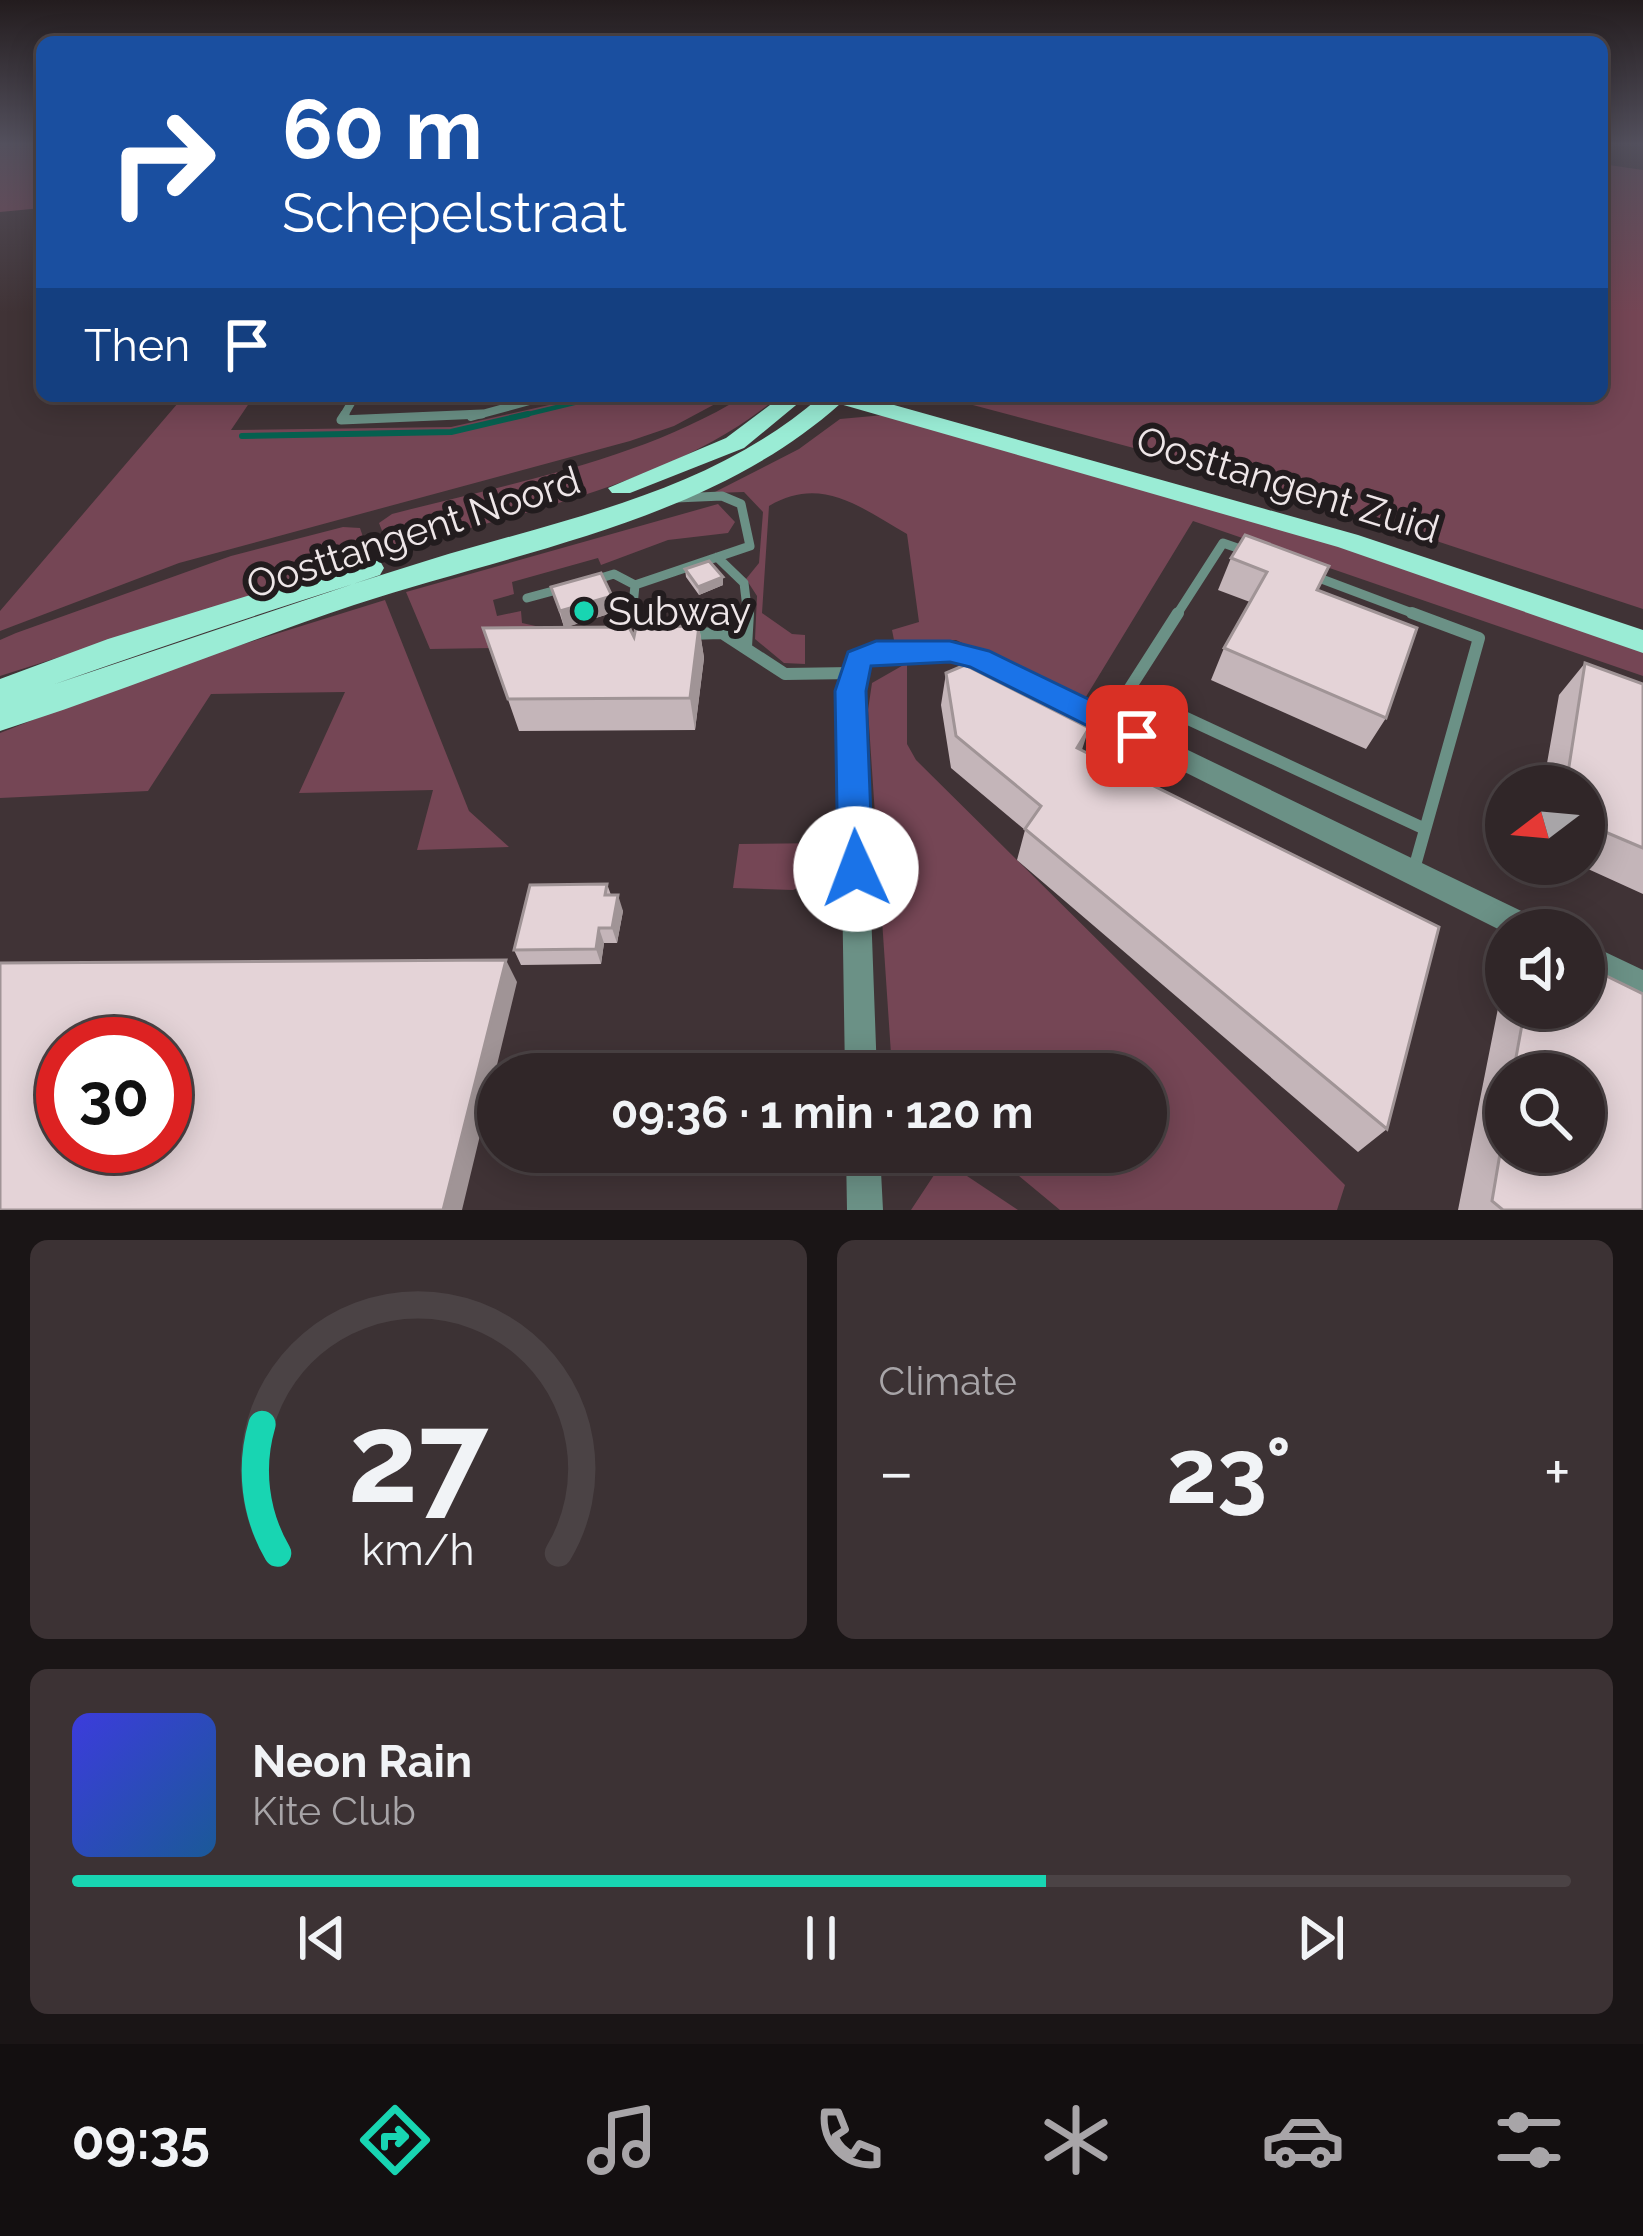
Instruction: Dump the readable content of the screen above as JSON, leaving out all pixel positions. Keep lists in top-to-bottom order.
{
  "streets": {
    "main road": ["Oosttangent Zuid", "Oosttangent Noord"]
  },
  "places": ["Subway"],
  "north": "left",
  "page": {
    "turn": ["60 m", "Schepelstraat"],
    "then": "Then",
    "limit": "30",
    "trip": "09:36 · 1 min · 120 m",
    "tile": "Climate",
    "heat": ["−", "23°", "+"],
    "song": ["Neon Rain", "Kite Club"],
    "tabs": "09:35",
    "gauge": ["27", "km/h"]
  }
}
